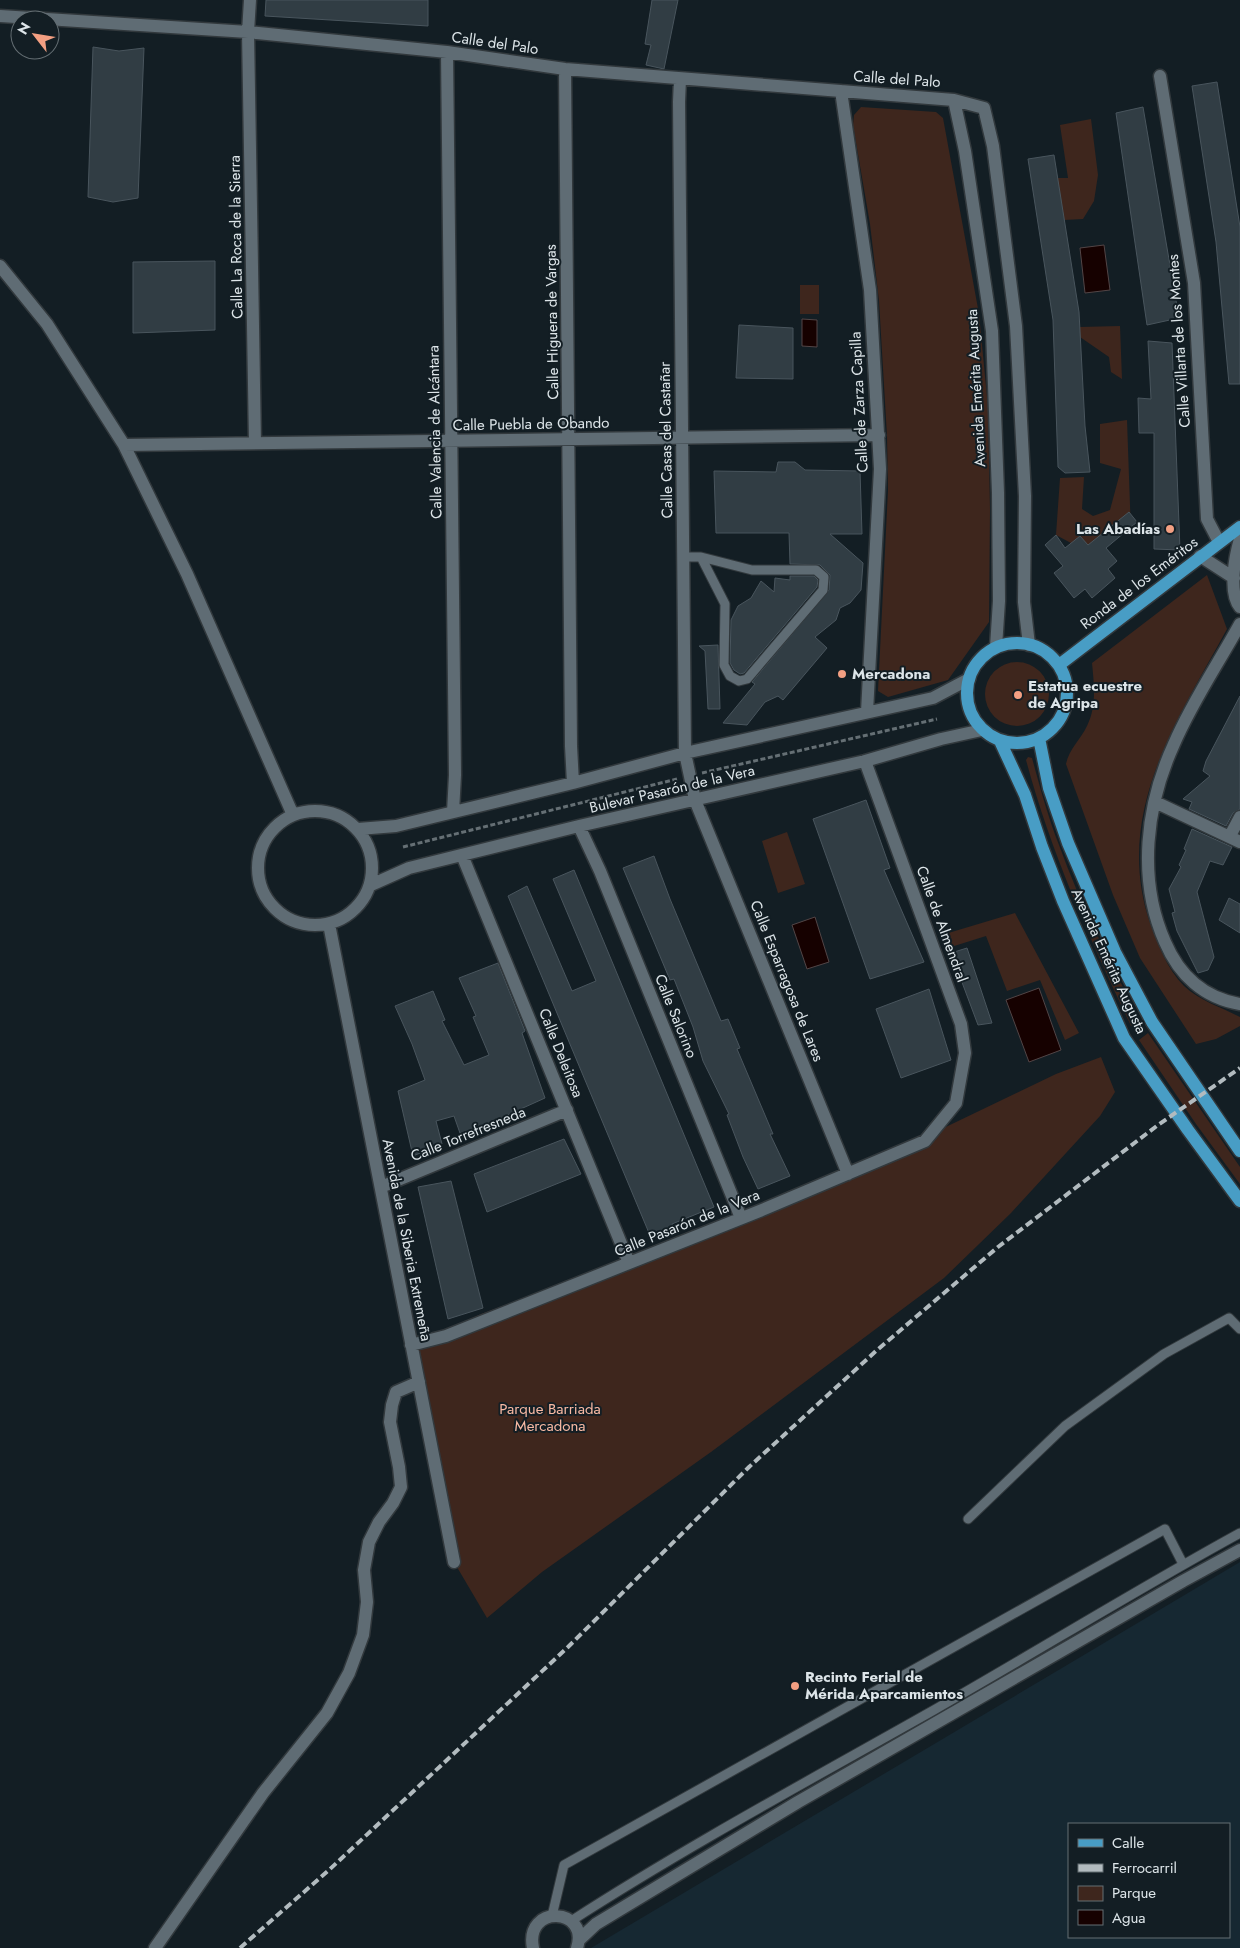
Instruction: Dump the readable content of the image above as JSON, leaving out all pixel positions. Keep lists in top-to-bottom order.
{
  "streets": {
    "main road": ["Avenida Emérita Augusta", "Ronda de los Eméritos"],
    "street": [
      "Calle del Palo",
      "Calle La Roca de la Sierra",
      "Calle Higuera de Vargas",
      "Calle Villarta de los Montes",
      "Calle de Zarza Capilla",
      "Calle Puebla de Obando",
      "Calle Valencia de Alcántara",
      "Calle Casas del Castañar",
      "Bulevar Pasarón de la Vera",
      "Calle de Almendral",
      "Calle Esparragosa de Lares",
      "Calle Salorino",
      "Calle Deleitosa",
      "Calle Torrefresneda",
      "Calle Pasarón de la Vera",
      "Avenida de la Siberia Extremeña"
    ]
  },
  "crossings": [
    ["Calle del Palo", "Calle La Roca de la Sierra"],
    ["Calle del Palo", "Calle Higuera de Vargas"],
    ["Calle del Palo", "Avenida Emérita Augusta"],
    ["Calle del Palo", "Calle de Zarza Capilla"],
    ["Calle del Palo", "Calle Valencia de Alcántara"],
    ["Calle del Palo", "Calle Casas del Castañar"],
    ["Calle del Palo", "Ronda de los Eméritos"],
    ["Calle del Palo", "Bulevar Pasarón de la Vera"],
    ["Calle La Roca de la Sierra", "Calle Puebla de Obando"],
    ["Calle Higuera de Vargas", "Calle Puebla de Obando"],
    ["Calle Higuera de Vargas", "Bulevar Pasarón de la Vera"],
    ["Calle Villarta de los Montes", "Ronda de los Eméritos"],
    ["Avenida Emérita Augusta", "Ronda de los Eméritos"],
    ["Avenida Emérita Augusta", "Bulevar Pasarón de la Vera"],
    ["Calle de Zarza Capilla", "Calle Puebla de Obando"],
    ["Calle de Zarza Capilla", "Bulevar Pasarón de la Vera"],
    ["Calle Puebla de Obando", "Calle Valencia de Alcántara"],
    ["Calle Puebla de Obando", "Calle Casas del Castañar"],
    ["Calle Valencia de Alcántara", "Bulevar Pasarón de la Vera"],
    ["Calle Casas del Castañar", "Bulevar Pasarón de la Vera"],
    ["Calle Casas del Castañar", "Calle Esparragosa de Lares"],
    ["Ronda de los Eméritos", "Bulevar Pasarón de la Vera"],
    ["Bulevar Pasarón de la Vera", "Calle de Almendral"],
    ["Bulevar Pasarón de la Vera", "Calle Esparragosa de Lares"],
    ["Bulevar Pasarón de la Vera", "Calle Salorino"],
    ["Bulevar Pasarón de la Vera", "Calle Deleitosa"],
    ["Bulevar Pasarón de la Vera", "Avenida de la Siberia Extremeña"],
    ["Calle de Almendral", "Calle Pasarón de la Vera"],
    ["Calle Esparragosa de Lares", "Calle Pasarón de la Vera"],
    ["Calle Salorino", "Calle Pasarón de la Vera"],
    ["Calle Deleitosa", "Calle Torrefresneda"],
    ["Calle Deleitosa", "Calle Pasarón de la Vera"],
    ["Calle Torrefresneda", "Avenida de la Siberia Extremeña"],
    ["Calle Pasarón de la Vera", "Avenida de la Siberia Extremeña"]
  ],
  "parks": ["Parque Barriada Mercadona"],
  "places": [
    "Las Abadías",
    "Mercadona",
    "Estatua ecuestre de Agripa",
    "Recinto Ferial de Mérida Aparcamientos"
  ],
  "legend": [
    "Calle",
    "Ferrocarril",
    "Parque",
    "Agua"
  ],
  "north": "top left"
}
